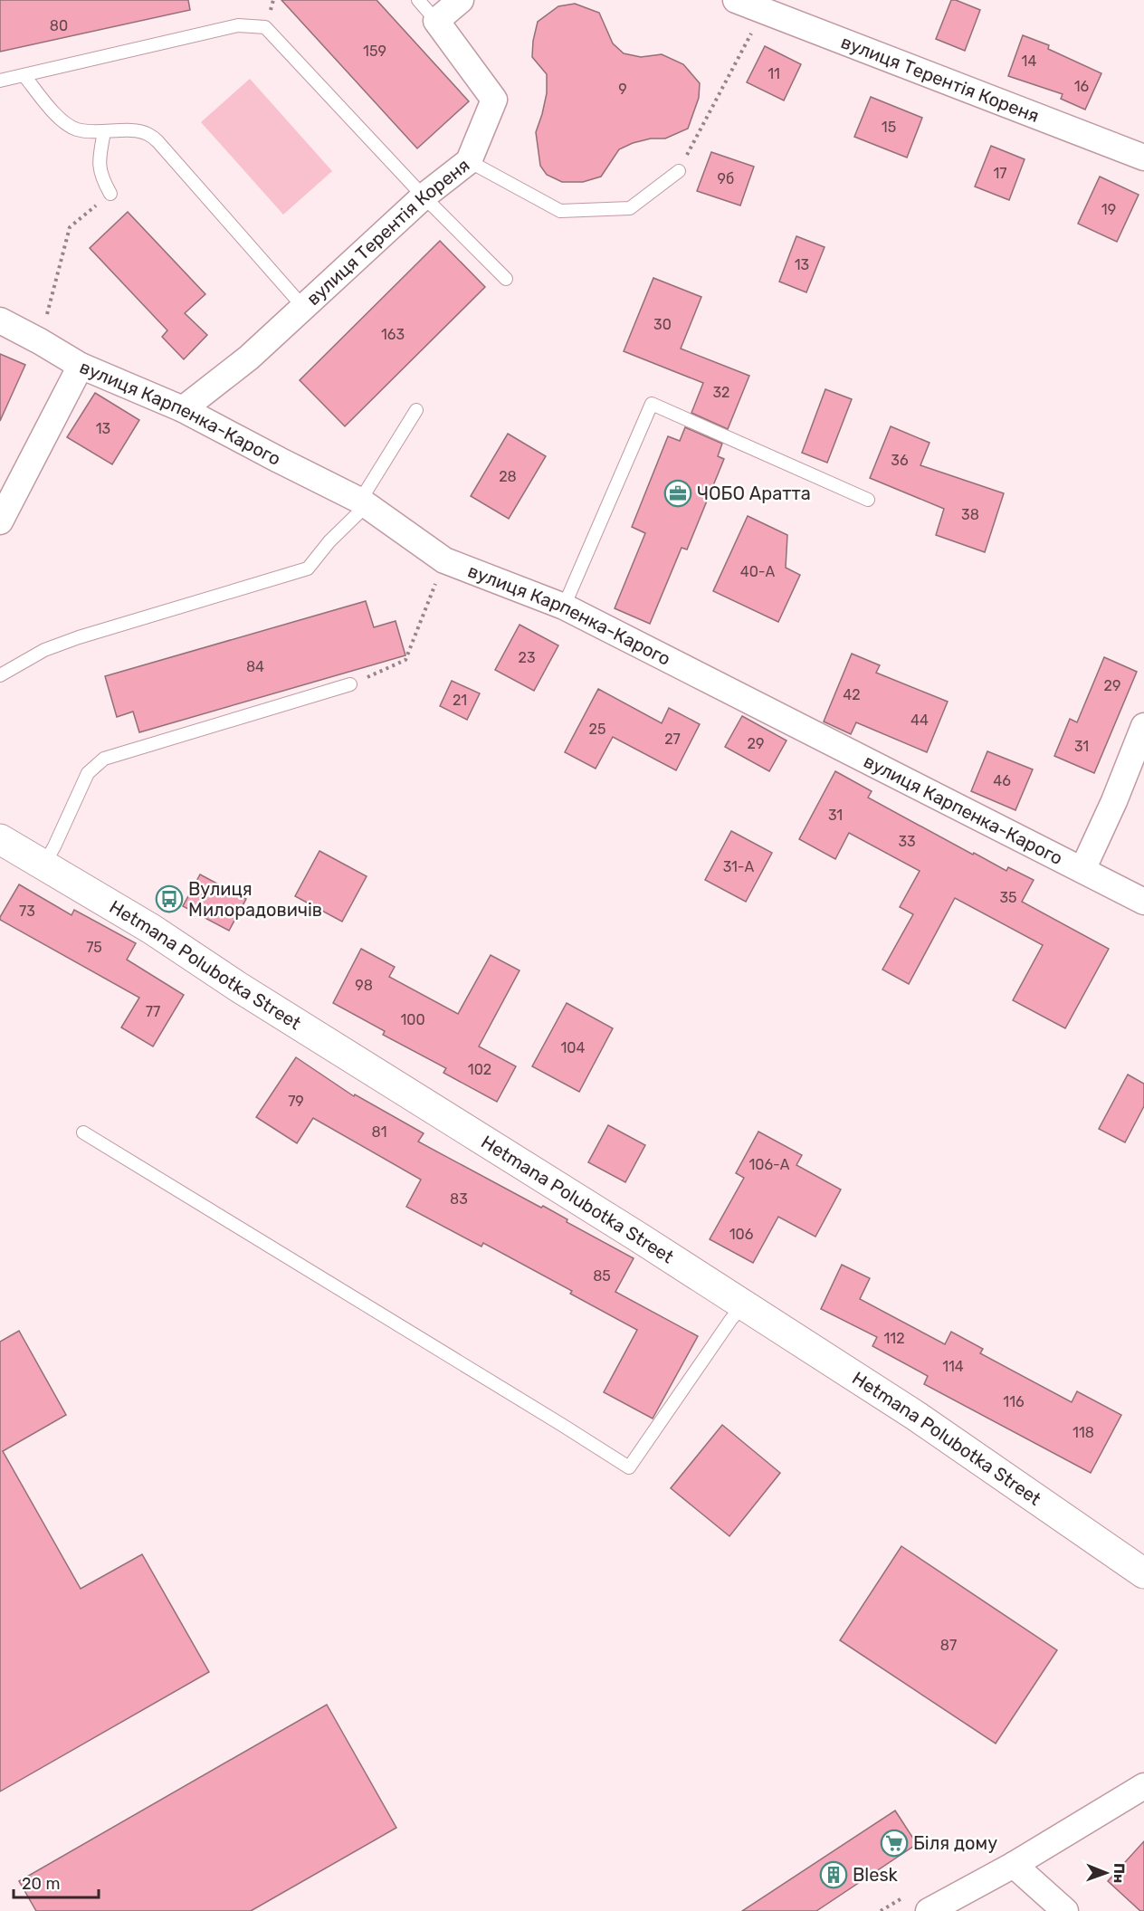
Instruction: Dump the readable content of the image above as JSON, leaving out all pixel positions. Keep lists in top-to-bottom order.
{
  "streets": {
    "street": ["вулиця Терентія Кореня", "вулиця Карпенка-Карого", "Hetmana Polubotka Street"]
  },
  "crossings": [
    ["вулиця Терентія Кореня", "вулиця Карпенка-Карого"]
  ],
  "places": {
    "office": ["ЧОБО Аратта"],
    "bus stop": ["Вулиця Милорадовичів"],
    "supermarket": ["Біля дому"],
    "building": ["Blesk"]
  },
  "house_numbers": [
    "80",
    "159",
    "14",
    "11",
    "16",
    "9",
    "15",
    "17",
    "9б",
    "19",
    "13",
    "30",
    "163",
    "32",
    "13",
    "36",
    "28",
    "38",
    "40-А",
    "23",
    "84",
    "29",
    "42",
    "21",
    "44",
    "25",
    "27",
    "29",
    "31",
    "46",
    "31",
    "33",
    "31-А",
    "35",
    "73",
    "75",
    "98",
    "77",
    "100",
    "104",
    "102",
    "79",
    "81",
    "106-А",
    "83",
    "106",
    "85",
    "112",
    "114",
    "116",
    "118",
    "87"
  ],
  "scale_bar": "20 m",
  "north": "right"
}
